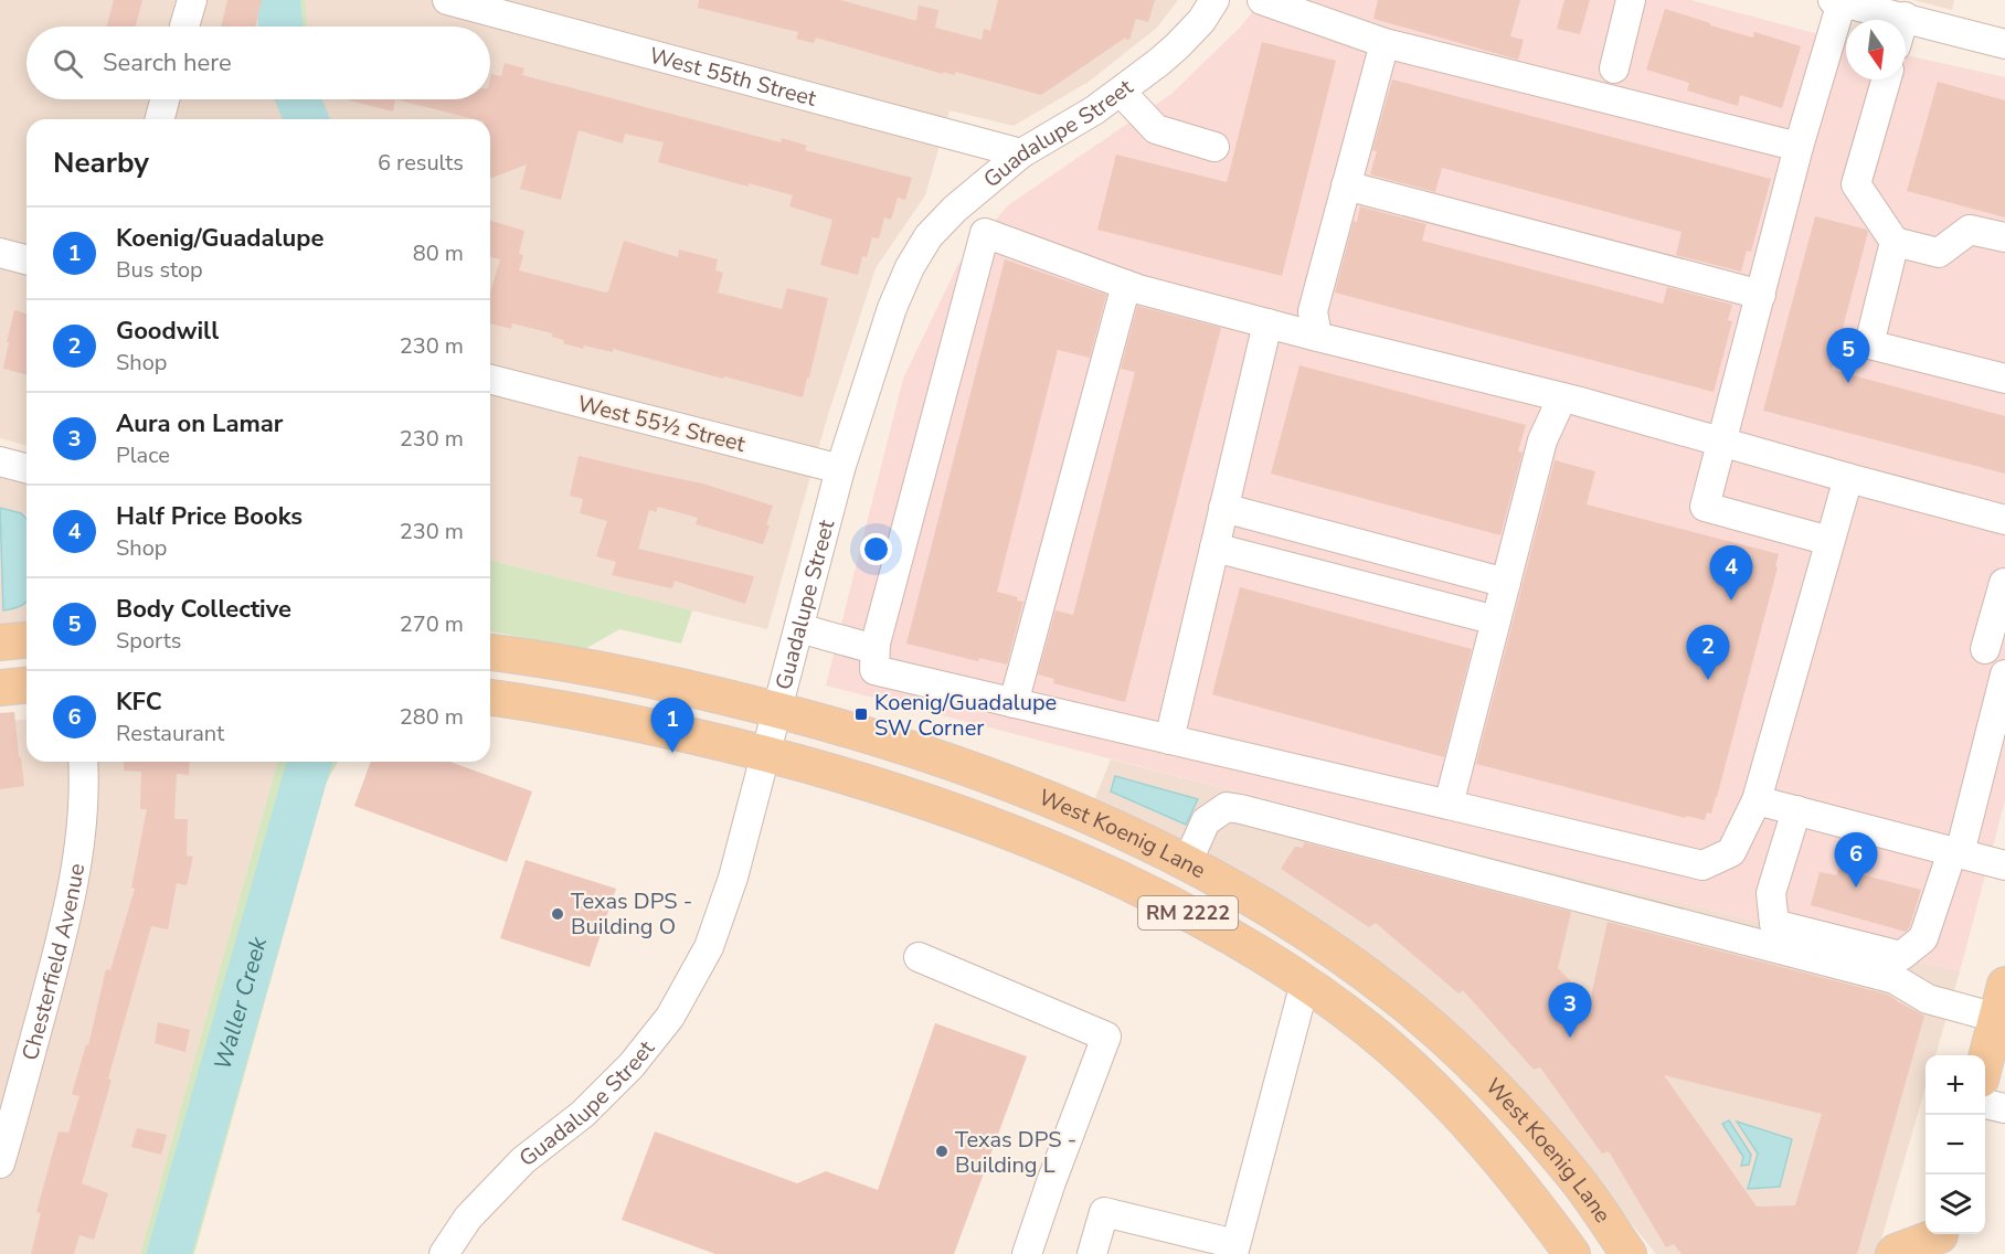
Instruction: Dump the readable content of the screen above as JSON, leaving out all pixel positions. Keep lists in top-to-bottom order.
{
  "streets": {
    "main road": ["West Koenig Lane", "RM 2222"],
    "street": [
      "West 55th Street",
      "Guadalupe Street",
      "West 55½ Street",
      "Chesterfield Avenue"
    ]
  },
  "crossings": [
    ["West 55th Street", "Guadalupe Street"],
    ["Guadalupe Street", "West 55½ Street"],
    ["Guadalupe Street", "West Koenig Lane"]
  ],
  "water": ["Waller Creek"],
  "places": {
    "transit": ["Koenig/Guadalupe SW Corner"],
    "other": ["Texas DPS - Building O", "Texas DPS - Building L"]
  },
  "north": "bottom",
  "page": {
    "search": "Search here",
    "heading": ["Nearby", "6 results"],
    "list": [
      {
        "mark": "1",
        "name": "Koenig/Guadalupe",
        "note": "Bus stop",
        "value": "80 m"
      },
      {
        "mark": "2",
        "name": "Goodwill",
        "note": "Shop",
        "value": "230 m"
      },
      {
        "mark": "3",
        "name": "Aura on Lamar",
        "note": "Place",
        "value": "230 m"
      },
      {
        "mark": "4",
        "name": "Half Price Books",
        "note": "Shop",
        "value": "230 m"
      },
      {
        "mark": "5",
        "name": "Body Collective",
        "note": "Sports",
        "value": "270 m"
      },
      {
        "mark": "6",
        "name": "KFC",
        "note": "Restaurant",
        "value": "280 m"
      }
    ],
    "pins": [
      "5",
      "4",
      "2",
      "1",
      "6",
      "3"
    ],
    "map_buttons": ["+", "−"]
  }
}
